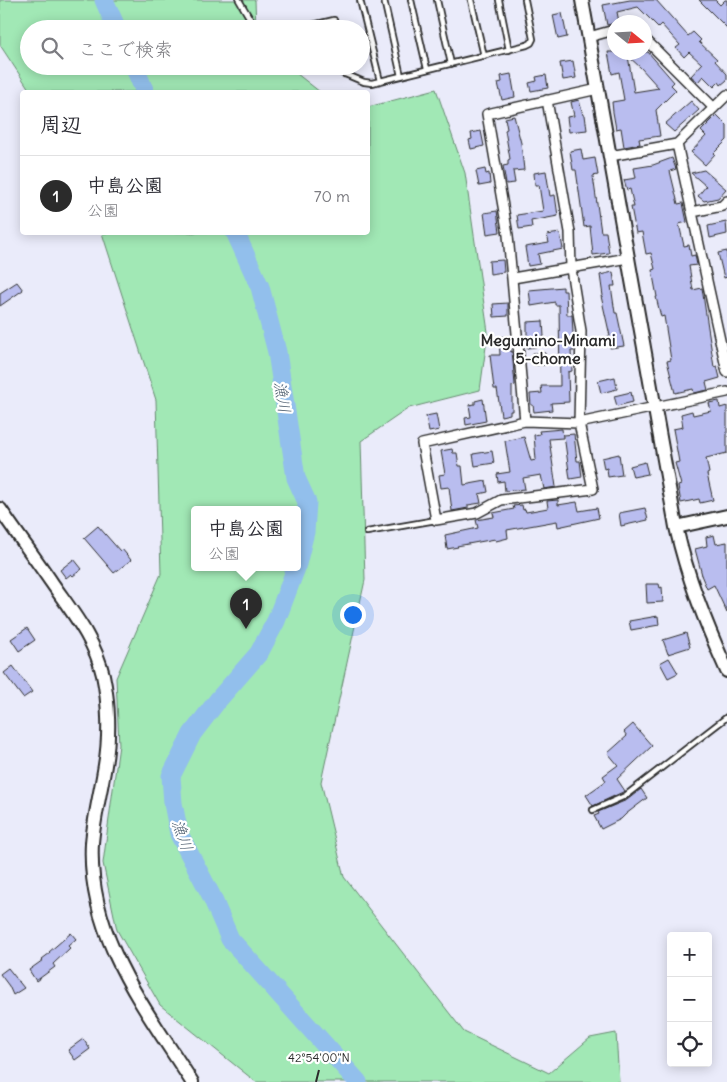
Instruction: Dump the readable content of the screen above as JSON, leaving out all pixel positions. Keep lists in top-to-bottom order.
{
  "districts": ["Megumino-Minami 5-chome"],
  "water": ["漁川"],
  "north": "right",
  "page": {
    "search": "ここで検索",
    "heading": "周辺",
    "list": [
      {
        "mark": "1",
        "name": "中島公園",
        "note": "公園",
        "value": "70 m"
      }
    ],
    "popup": ["中島公園", "公園"],
    "pins": "1",
    "map_buttons": ["+", "−"]
  },
  "coordinates": ["42°54'00\"N"]
}
